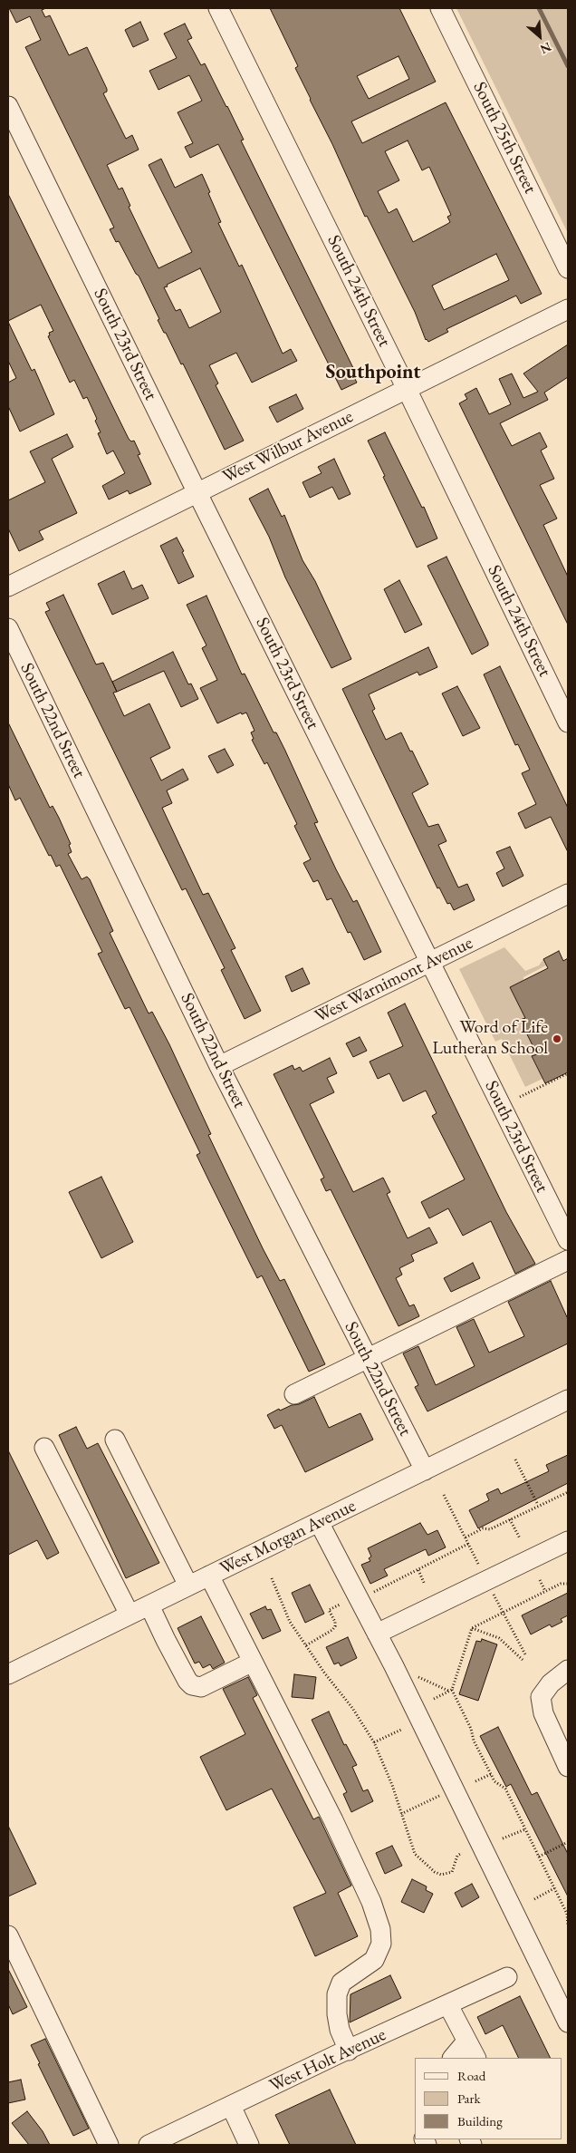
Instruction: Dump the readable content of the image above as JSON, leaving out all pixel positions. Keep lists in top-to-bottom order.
{
  "streets": {
    "street": [
      "South 25th Street",
      "South 24th Street",
      "South 23rd Street",
      "West Wilbur Avenue",
      "South 22nd Street",
      "West Warnimont Avenue",
      "West Morgan Avenue",
      "West Holt Avenue"
    ]
  },
  "crossings": [
    ["South 24th Street", "West Wilbur Avenue"],
    ["South 23rd Street", "West Wilbur Avenue"],
    ["South 23rd Street", "West Warnimont Avenue"],
    ["South 22nd Street", "West Warnimont Avenue"],
    ["South 22nd Street", "West Morgan Avenue"]
  ],
  "districts": ["Southpoint"],
  "places": ["Word of Life Lutheran School"],
  "legend": ["Road", "Park", "Building"],
  "north": "bottom right"
}
